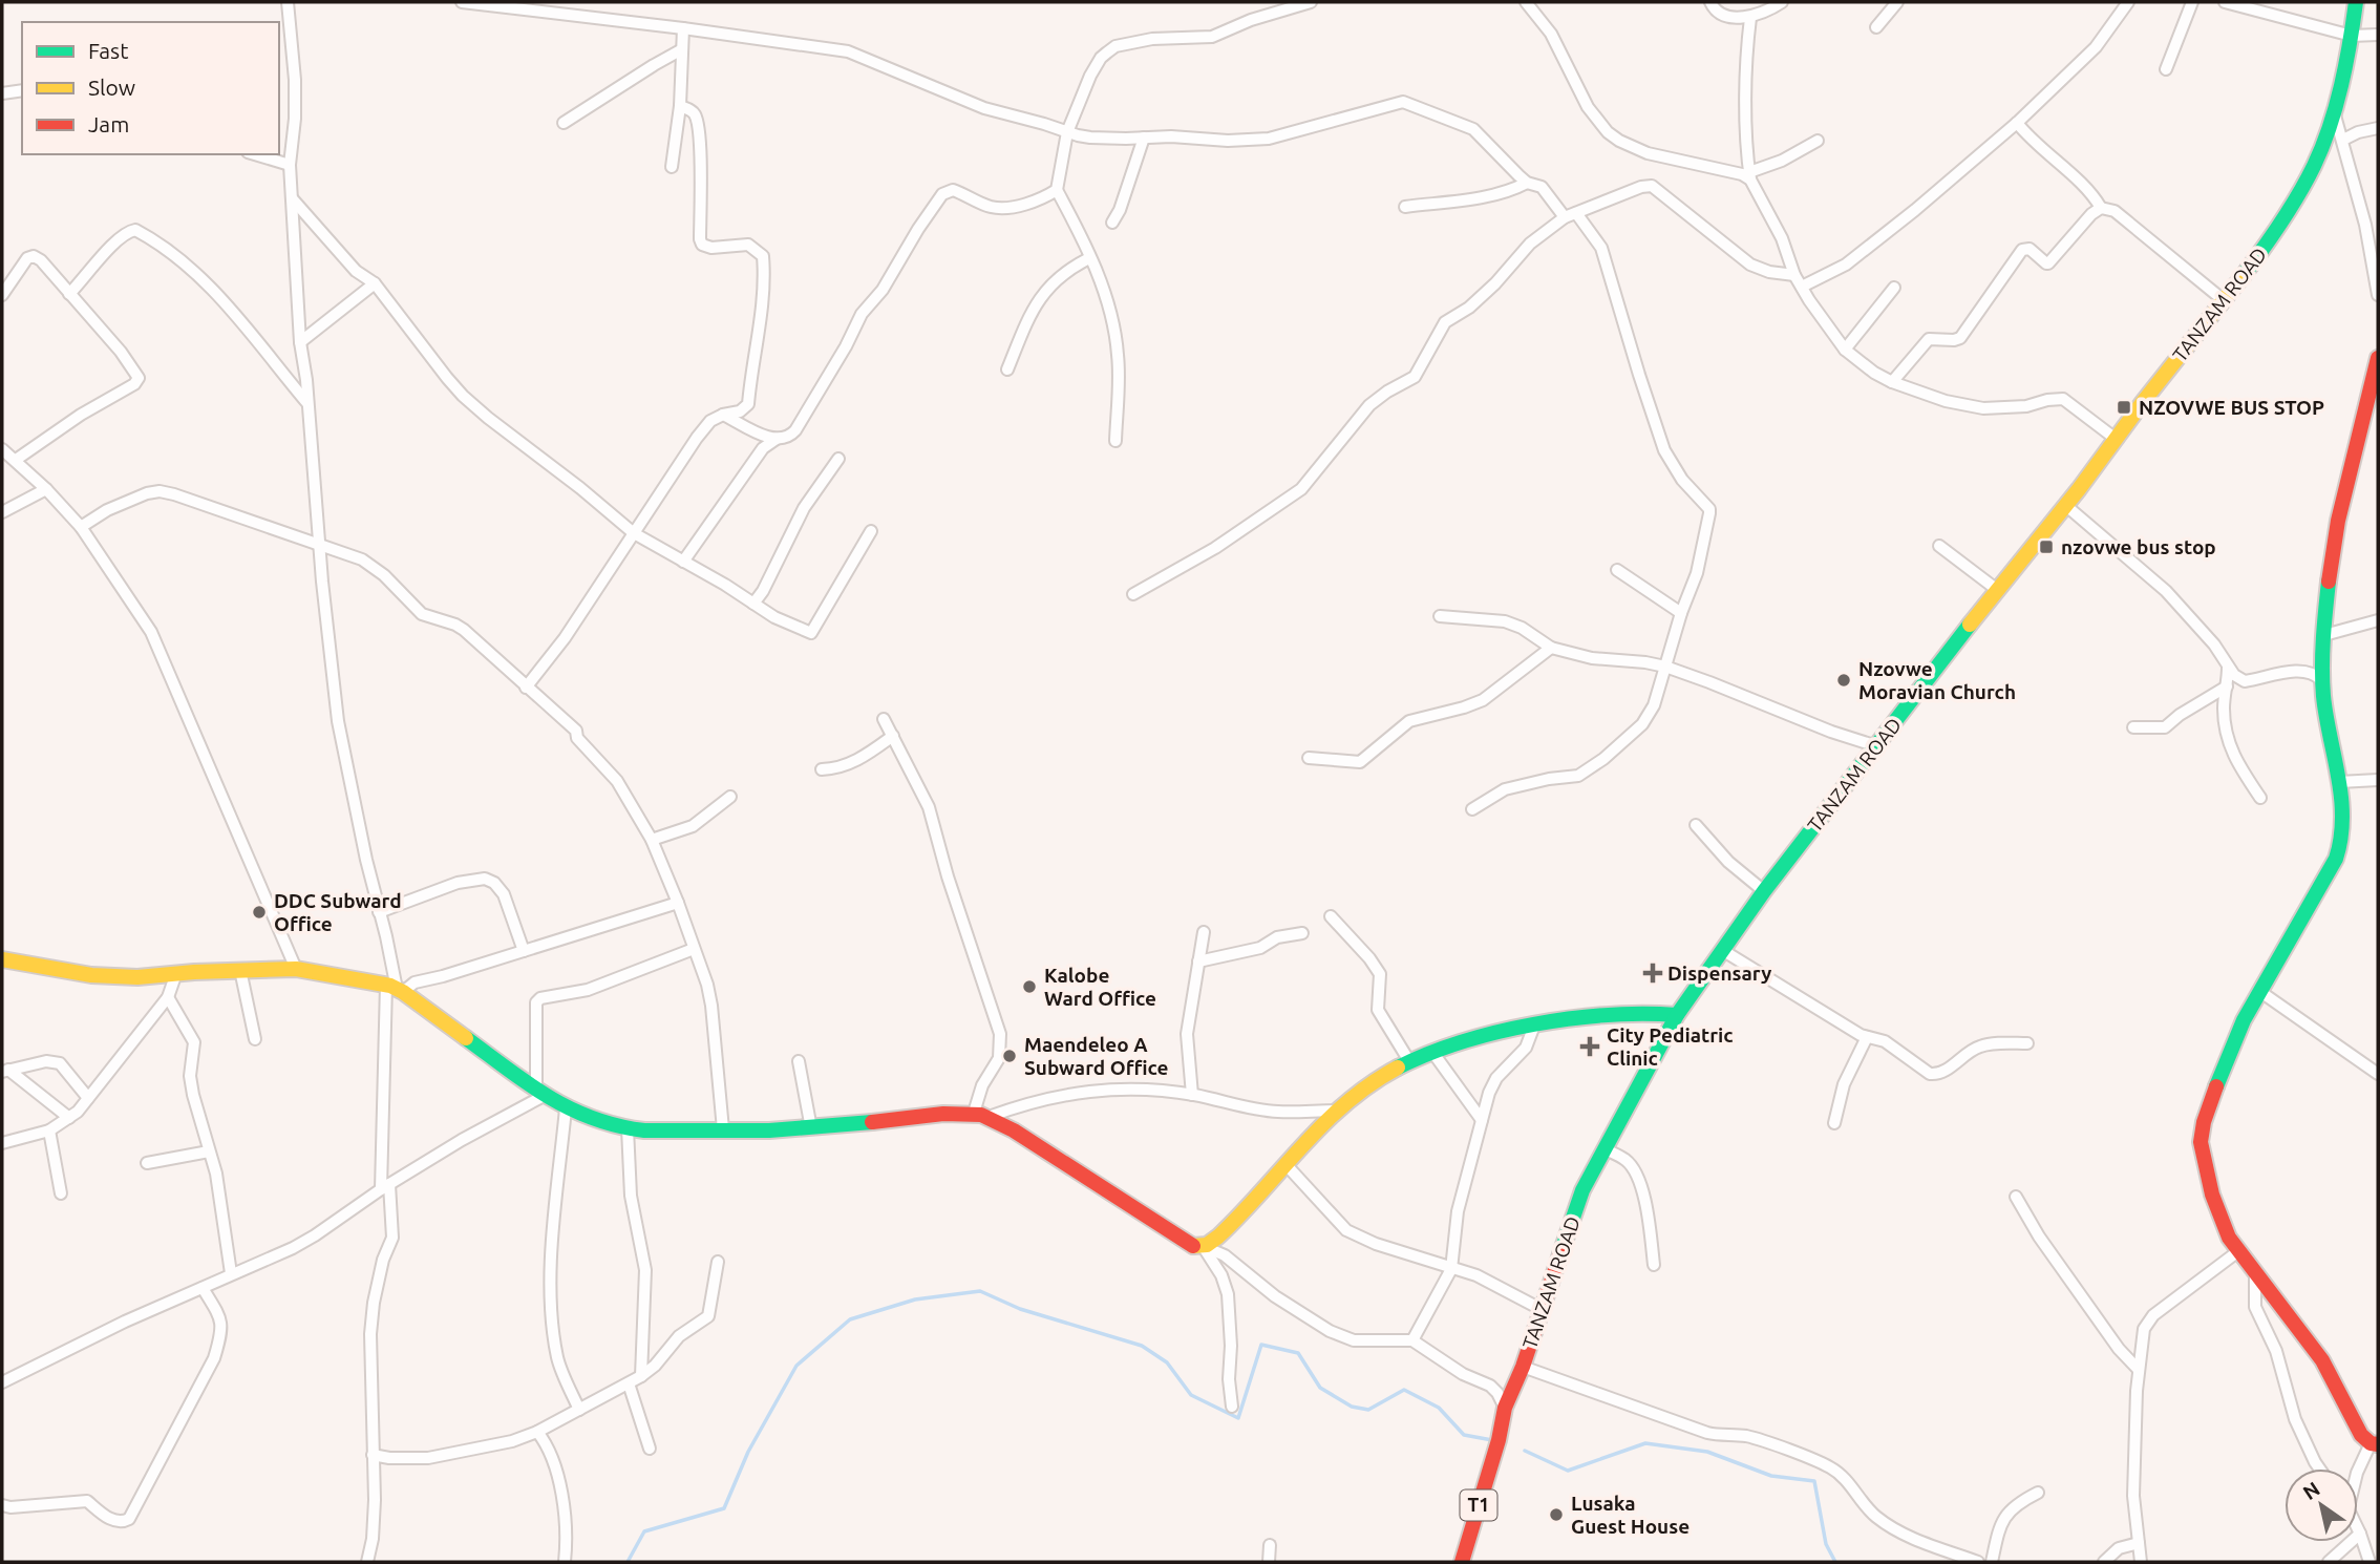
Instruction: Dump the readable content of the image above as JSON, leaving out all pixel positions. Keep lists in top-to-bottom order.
{
  "streets": {
    "main road": ["TANZAM ROAD", "T1"]
  },
  "places": {
    "transit": ["NZOVWE BUS STOP", "nzovwe bus stop"],
    "other": [
      "Nzovwe Moravian Church",
      "DDC Subward Office",
      "Kalobe Ward Office",
      "Maendeleo A Subward Office",
      "Lusaka Guest House"
    ],
    "health": ["Dispensary", "City Pediatric Clinic"]
  },
  "legend": ["Fast", "Slow", "Jam"],
  "north": "top left"
}
